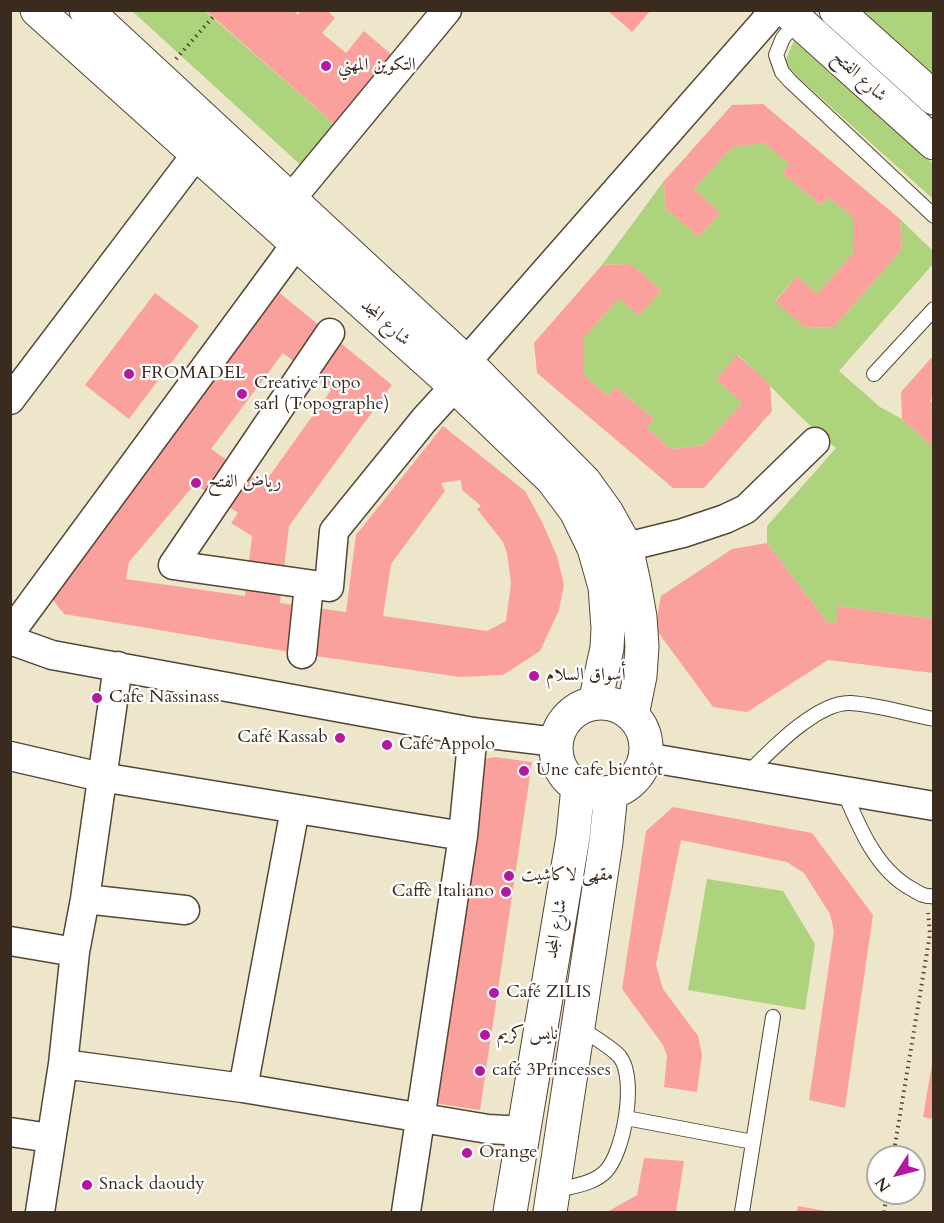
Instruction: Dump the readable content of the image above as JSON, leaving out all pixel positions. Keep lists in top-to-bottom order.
{
  "streets": {
    "main road": ["شارع الفتح", "شارع المجد"]
  },
  "places": [
    "التكوين المهني",
    "FROMADEL",
    "CreativeTopo sarl (Topographe)",
    "رياض الفتح",
    "أسواق السلام",
    "Cafe Nassinass",
    "Café Kassab",
    "Café Appolo",
    "Une cafe bientôt",
    "مقهى لاكاشيت",
    "Caffè Italiano",
    "Café ZILIS",
    "نايس كريم",
    "café 3Princesses",
    "Orange",
    "Snack daoudy"
  ],
  "north": "bottom left"
}
